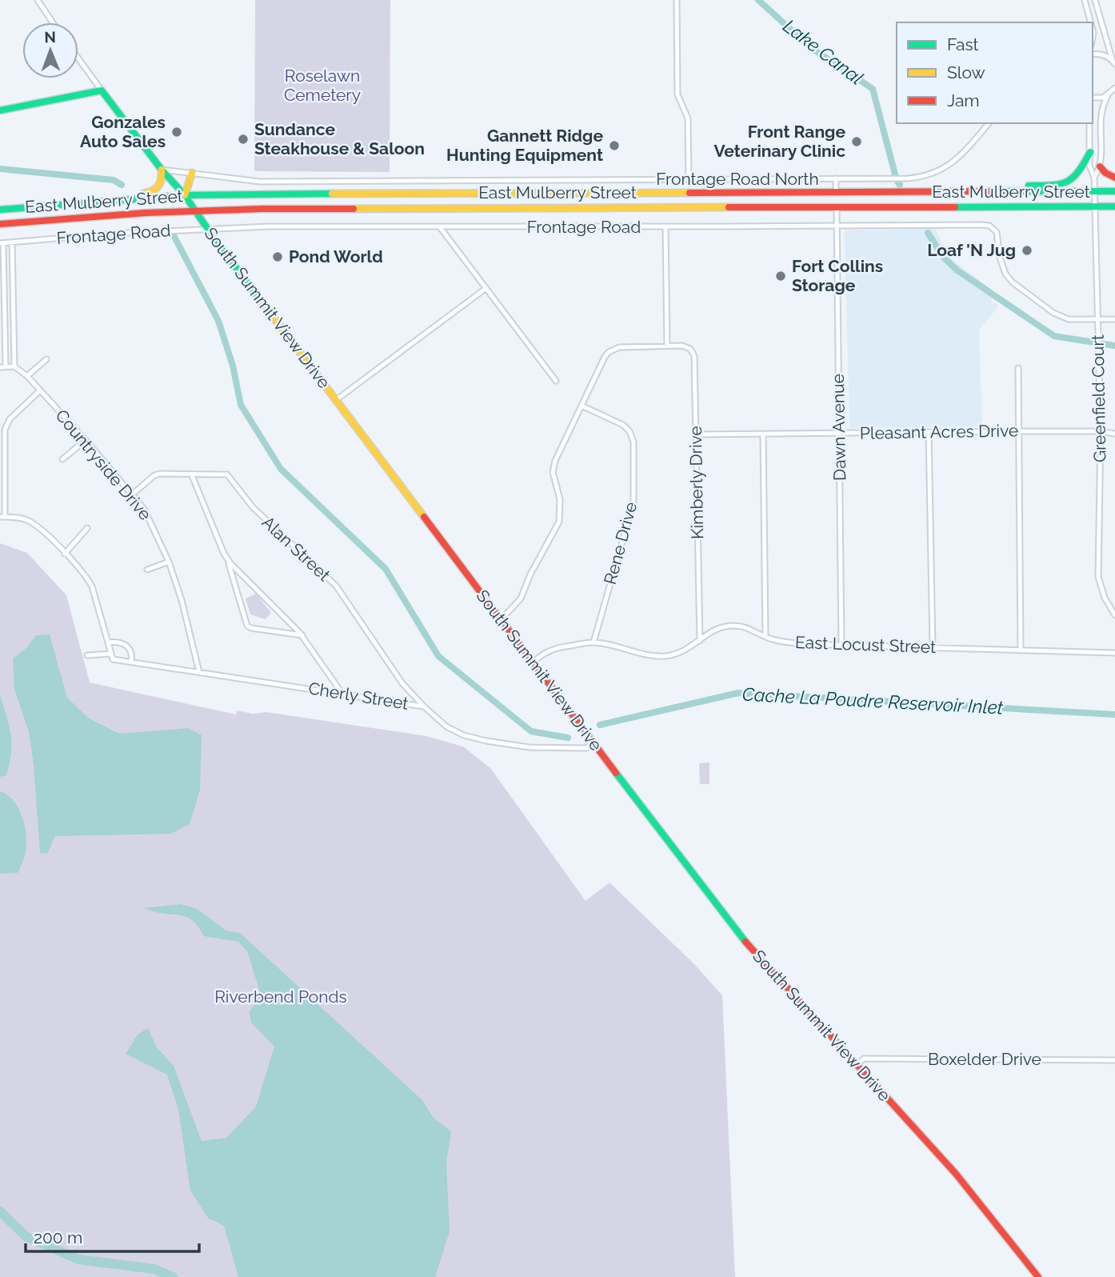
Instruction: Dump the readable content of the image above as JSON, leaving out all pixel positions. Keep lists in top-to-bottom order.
{
  "streets": {
    "main road": ["East Mulberry Street", "South Summit View Drive"],
    "street": [
      "Frontage Road North",
      "Frontage Road",
      "Greenfield Court",
      "Dawn Avenue",
      "Pleasant Acres Drive",
      "Countryside Drive",
      "Kimberly Drive",
      "Rene Drive",
      "Alan Street",
      "East Locust Street",
      "Cherly Street",
      "Boxelder Drive"
    ]
  },
  "crossings": [
    ["Frontage Road North", "South Summit View Drive"],
    ["East Mulberry Street", "South Summit View Drive"],
    ["East Mulberry Street", "Greenfield Court"],
    ["East Mulberry Street", "Dawn Avenue"],
    ["Frontage Road", "South Summit View Drive"],
    ["Frontage Road", "Greenfield Court"],
    ["Frontage Road", "Dawn Avenue"],
    ["South Summit View Drive", "East Locust Street"],
    ["South Summit View Drive", "Cherly Street"],
    ["South Summit View Drive", "Boxelder Drive"],
    ["Greenfield Court", "Pleasant Acres Drive"],
    ["Dawn Avenue", "Pleasant Acres Drive"],
    ["Dawn Avenue", "East Locust Street"],
    ["Pleasant Acres Drive", "Kimberly Drive"],
    ["Countryside Drive", "Alan Street"],
    ["Countryside Drive", "Cherly Street"],
    ["Kimberly Drive", "Rene Drive"],
    ["Kimberly Drive", "East Locust Street"],
    ["Rene Drive", "East Locust Street"],
    ["Alan Street", "Cherly Street"]
  ],
  "water": ["Lake Canal", "Cache La Poudre Reservoir Inlet"],
  "parks": ["Roselawn Cemetery", "Riverbend Ponds"],
  "places": [
    "Gonzales Auto Sales",
    "Sundance Steakhouse & Saloon",
    "Front Range Veterinary Clinic",
    "Gannett Ridge Hunting Equipment",
    "Loaf 'N Jug",
    "Pond World",
    "Fort Collins Storage"
  ],
  "legend": ["Fast", "Slow", "Jam"],
  "scale_bar": "200 m",
  "north": "top"
}
